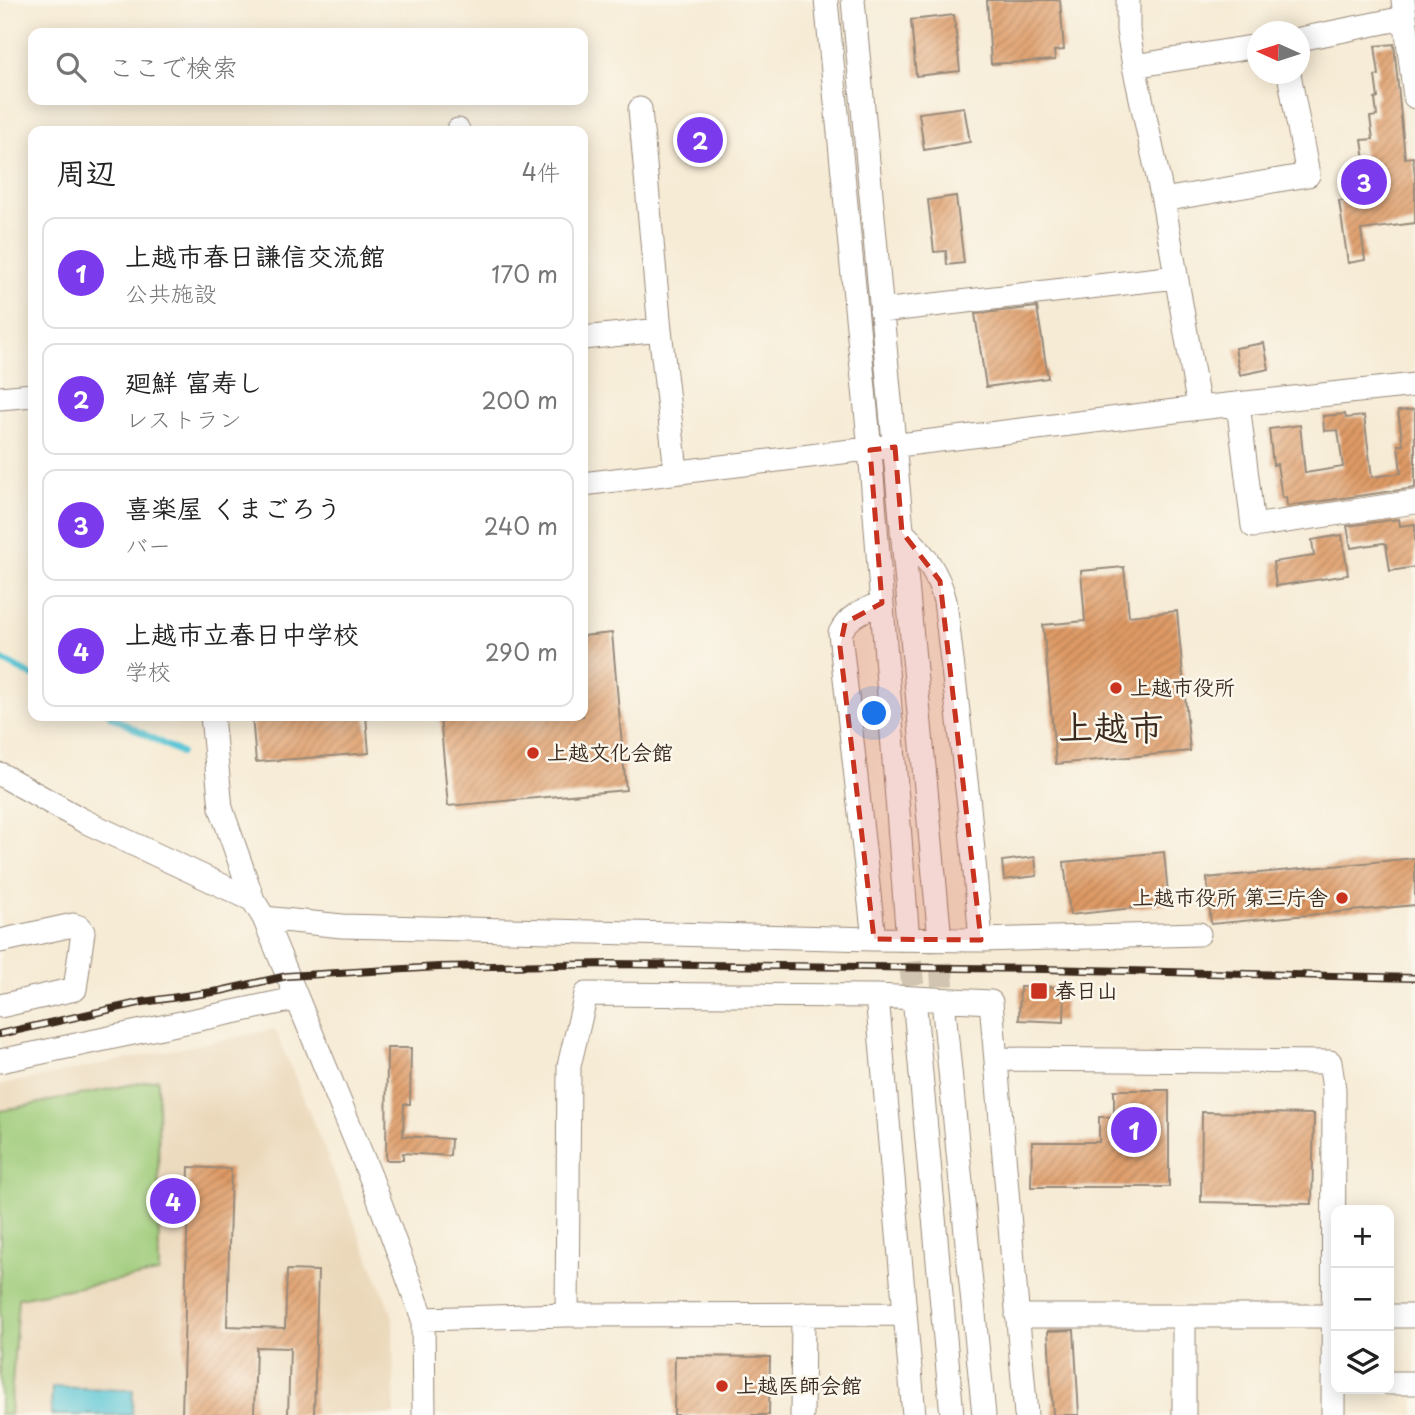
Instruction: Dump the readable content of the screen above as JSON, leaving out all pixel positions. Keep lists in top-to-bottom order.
{
  "districts": ["上越市"],
  "places": {
    "other": [
      "上越市役所",
      "上越文化会館",
      "上越市役所 第三庁舎",
      "上越医師会館"
    ],
    "transit": ["春日山"]
  },
  "north": "left",
  "page": {
    "search": "ここで検索",
    "pins": [
      "2",
      "3",
      "1",
      "4"
    ],
    "heading": ["周辺", "4件"],
    "list": [
      {
        "mark": "1",
        "name": "上越市春日謙信交流館",
        "note": "公共施設",
        "value": "170 m"
      },
      {
        "mark": "2",
        "name": "廻鮮 富寿し",
        "note": "レストラン",
        "value": "200 m"
      },
      {
        "mark": "3",
        "name": "喜楽屋 くまごろう",
        "note": "バー",
        "value": "240 m"
      },
      {
        "mark": "4",
        "name": "上越市立春日中学校",
        "note": "学校",
        "value": "290 m"
      }
    ],
    "map_buttons": ["+", "−"]
  }
}
